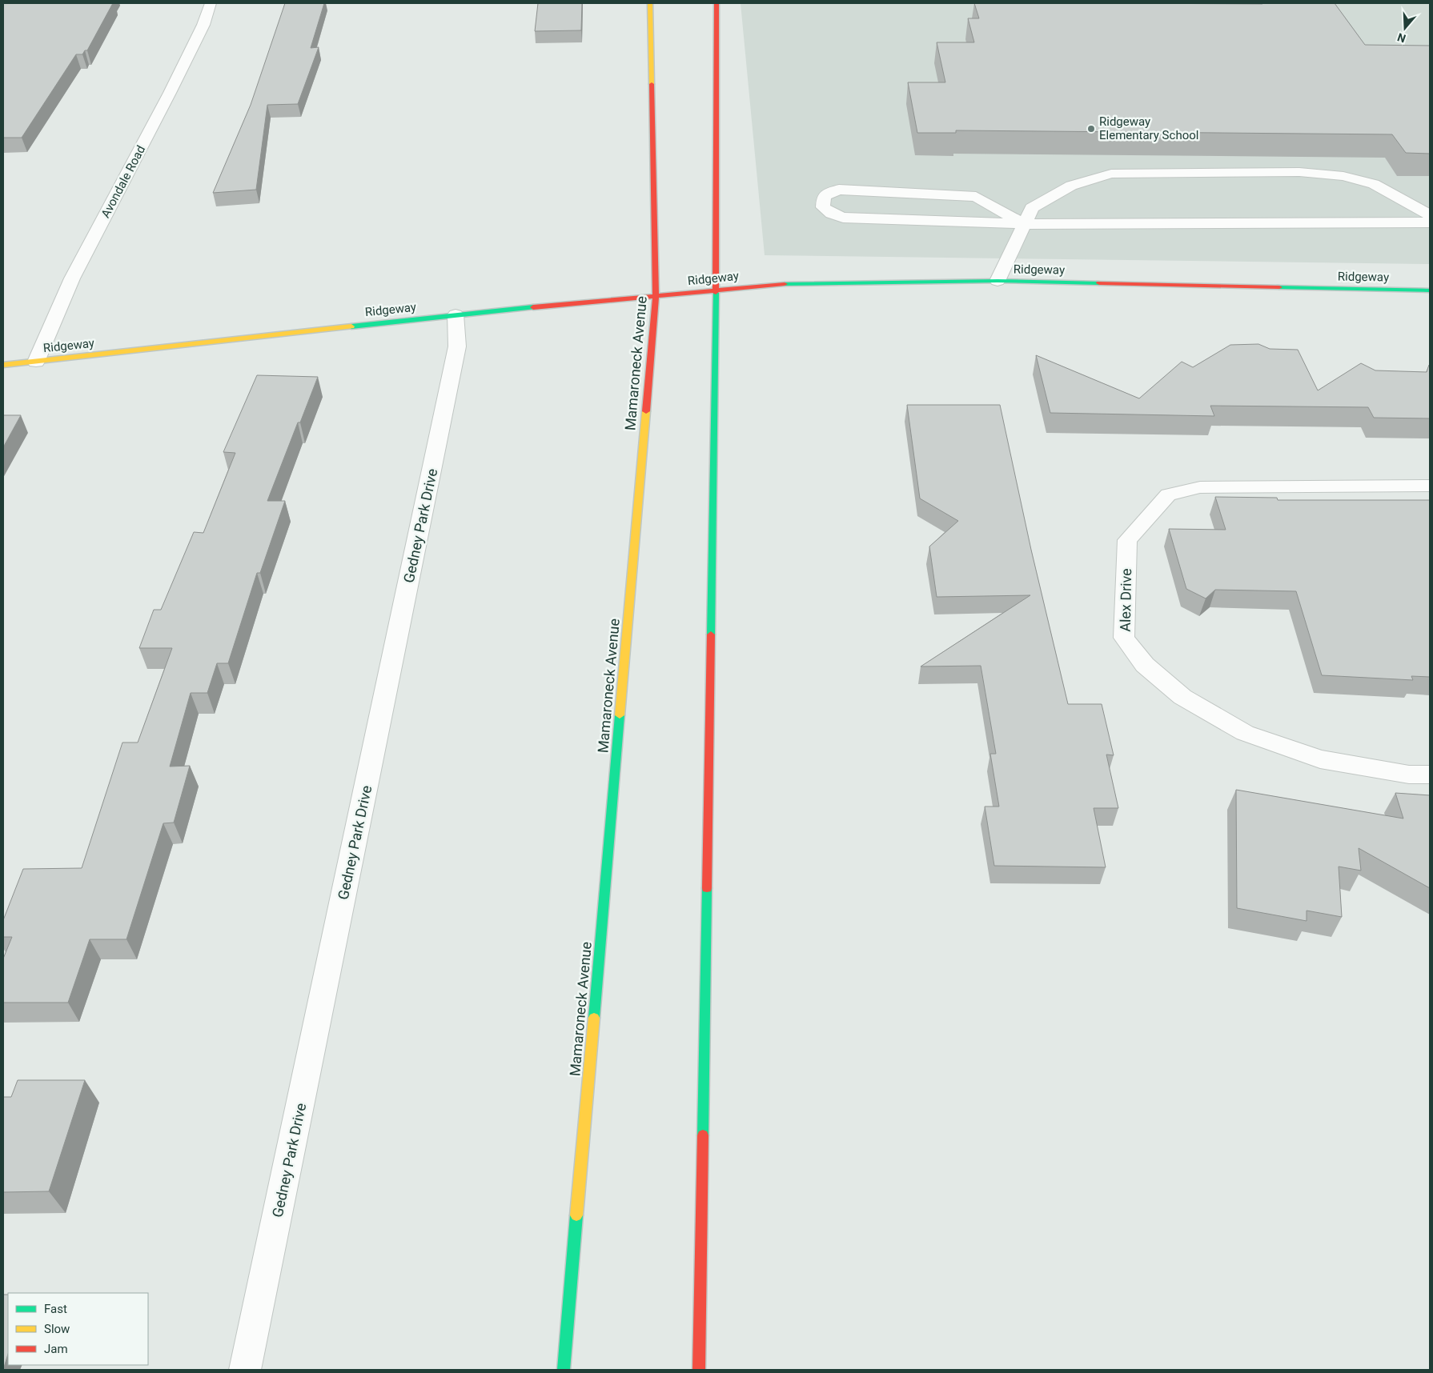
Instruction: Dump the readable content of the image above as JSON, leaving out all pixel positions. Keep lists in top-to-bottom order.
{
  "streets": {
    "main road": ["Ridgeway", "Mamaroneck Avenue"],
    "street": ["Avondale Road", "Gedney Park Drive", "Alex Drive"]
  },
  "crossings": [
    ["Avondale Road", "Ridgeway"],
    ["Ridgeway", "Mamaroneck Avenue"],
    ["Ridgeway", "Gedney Park Drive"]
  ],
  "places": ["Ridgeway Elementary School"],
  "legend": ["Fast", "Slow", "Jam"],
  "north": "bottom"
}
